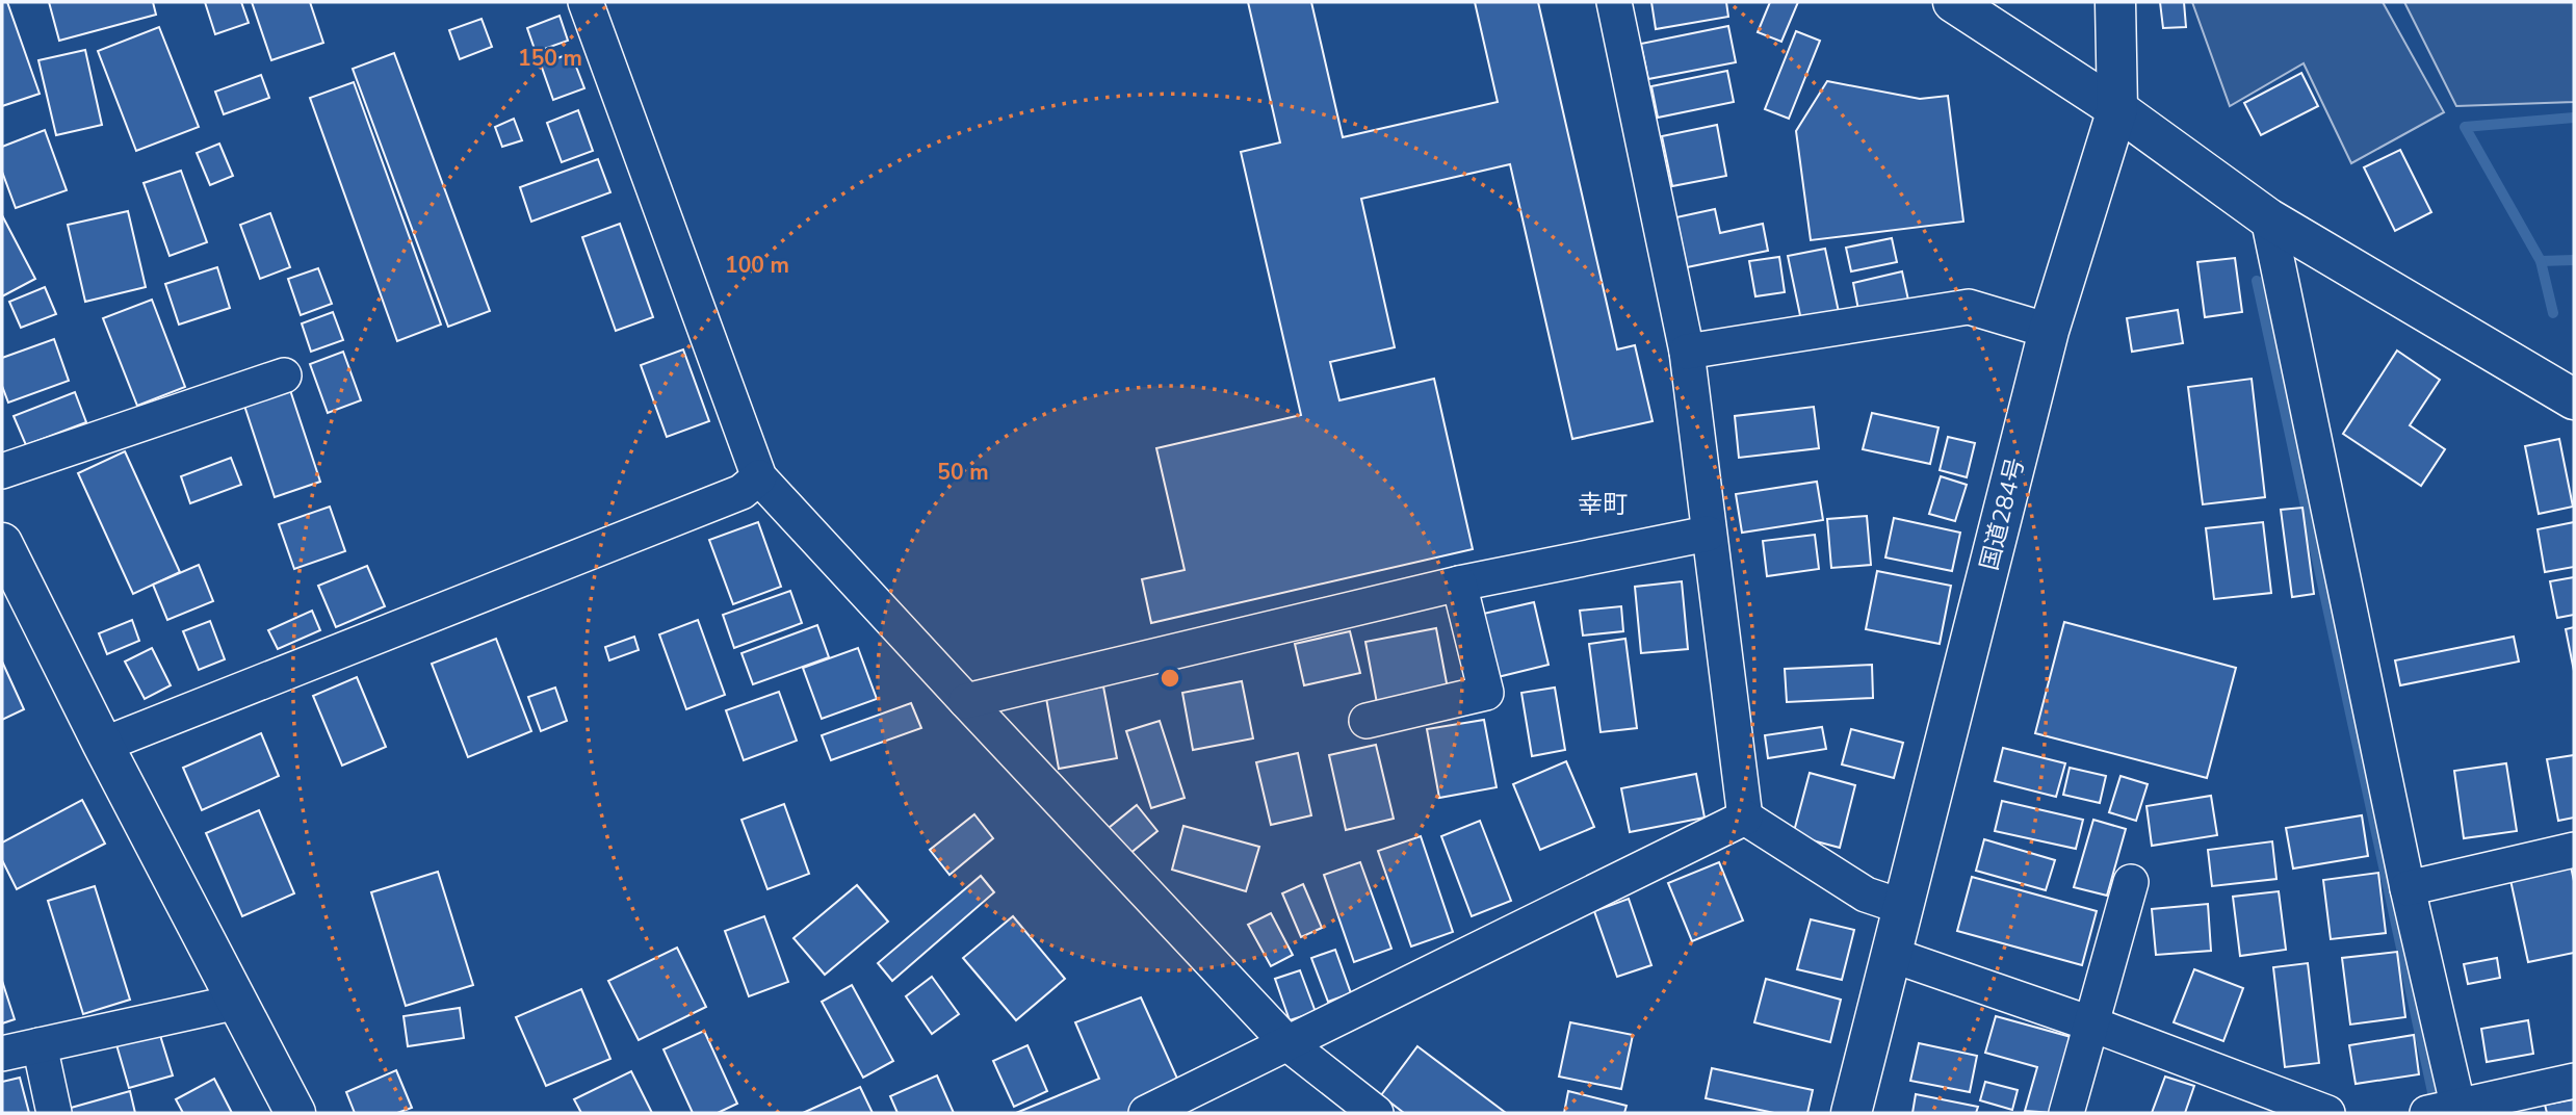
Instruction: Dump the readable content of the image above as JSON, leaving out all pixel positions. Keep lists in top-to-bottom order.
{
  "streets": {
    "main road": ["国道284号"]
  },
  "districts": ["幸町"],
  "rings": ["150 m", "100 m", "50 m"]
}
